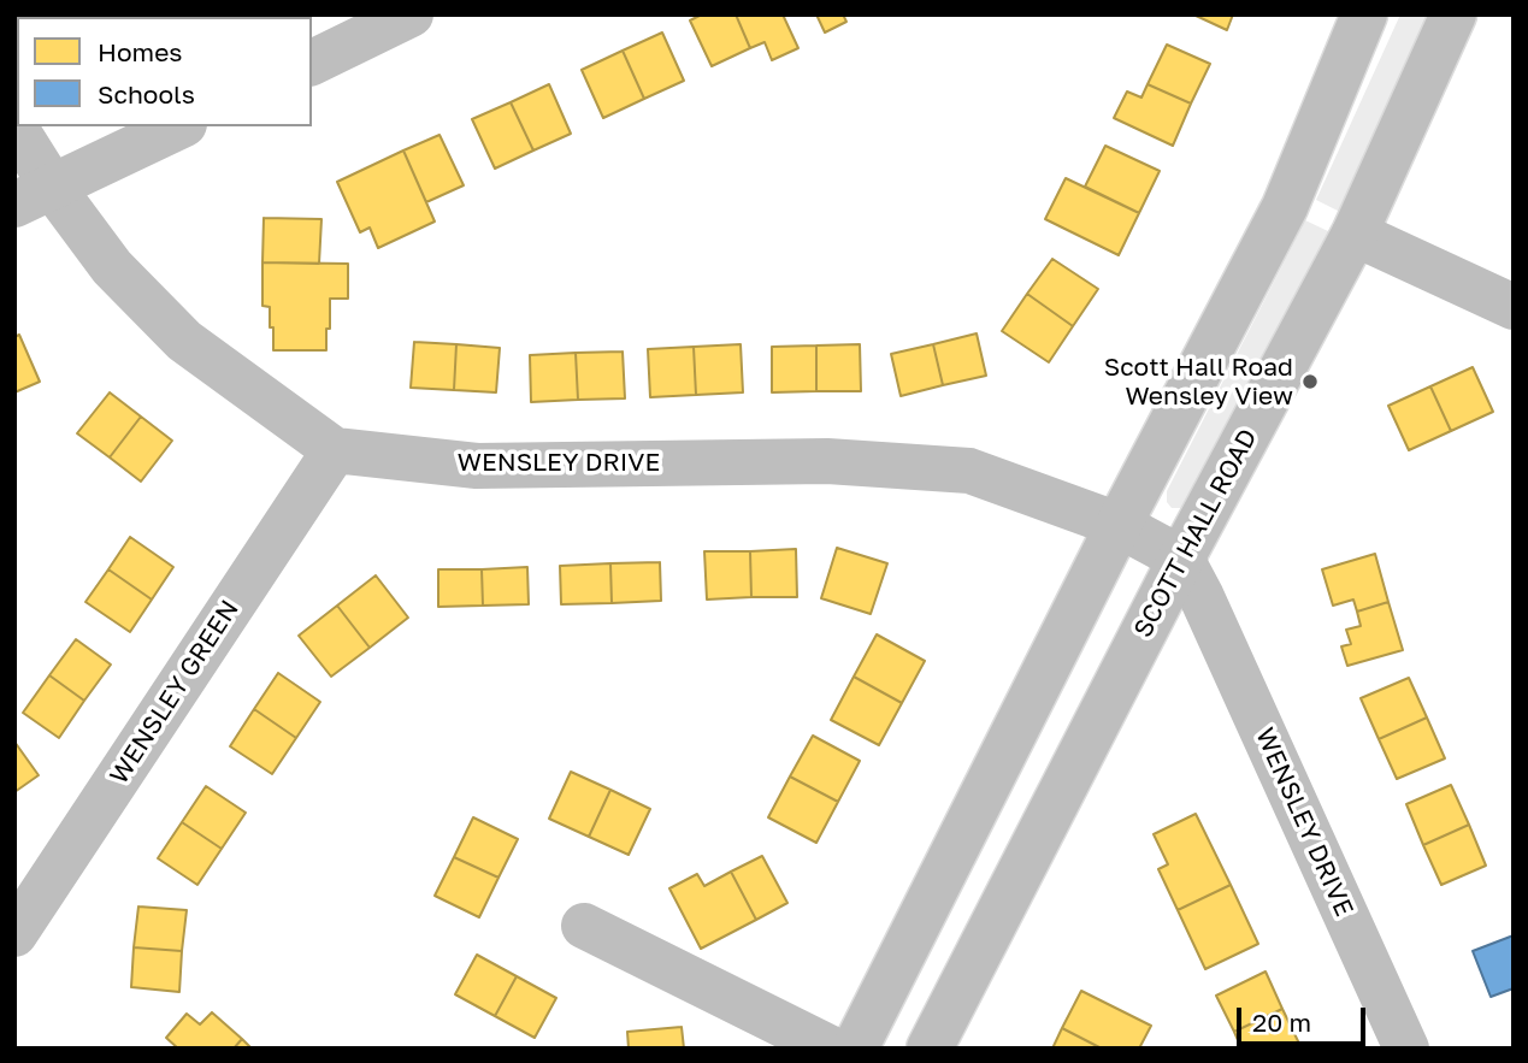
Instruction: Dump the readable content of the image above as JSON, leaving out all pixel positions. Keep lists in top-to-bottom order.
{
  "streets": {
    "main road": ["WENSLEY DRIVE", "SCOTT HALL ROAD", "WENSLEY GREEN"]
  },
  "crossings": [
    ["WENSLEY DRIVE", "SCOTT HALL ROAD"],
    ["WENSLEY DRIVE", "WENSLEY GREEN"]
  ],
  "places": ["Scott Hall Road Wensley View"],
  "legend": ["Homes", "Schools"],
  "scale_bar": "20 m"
}
